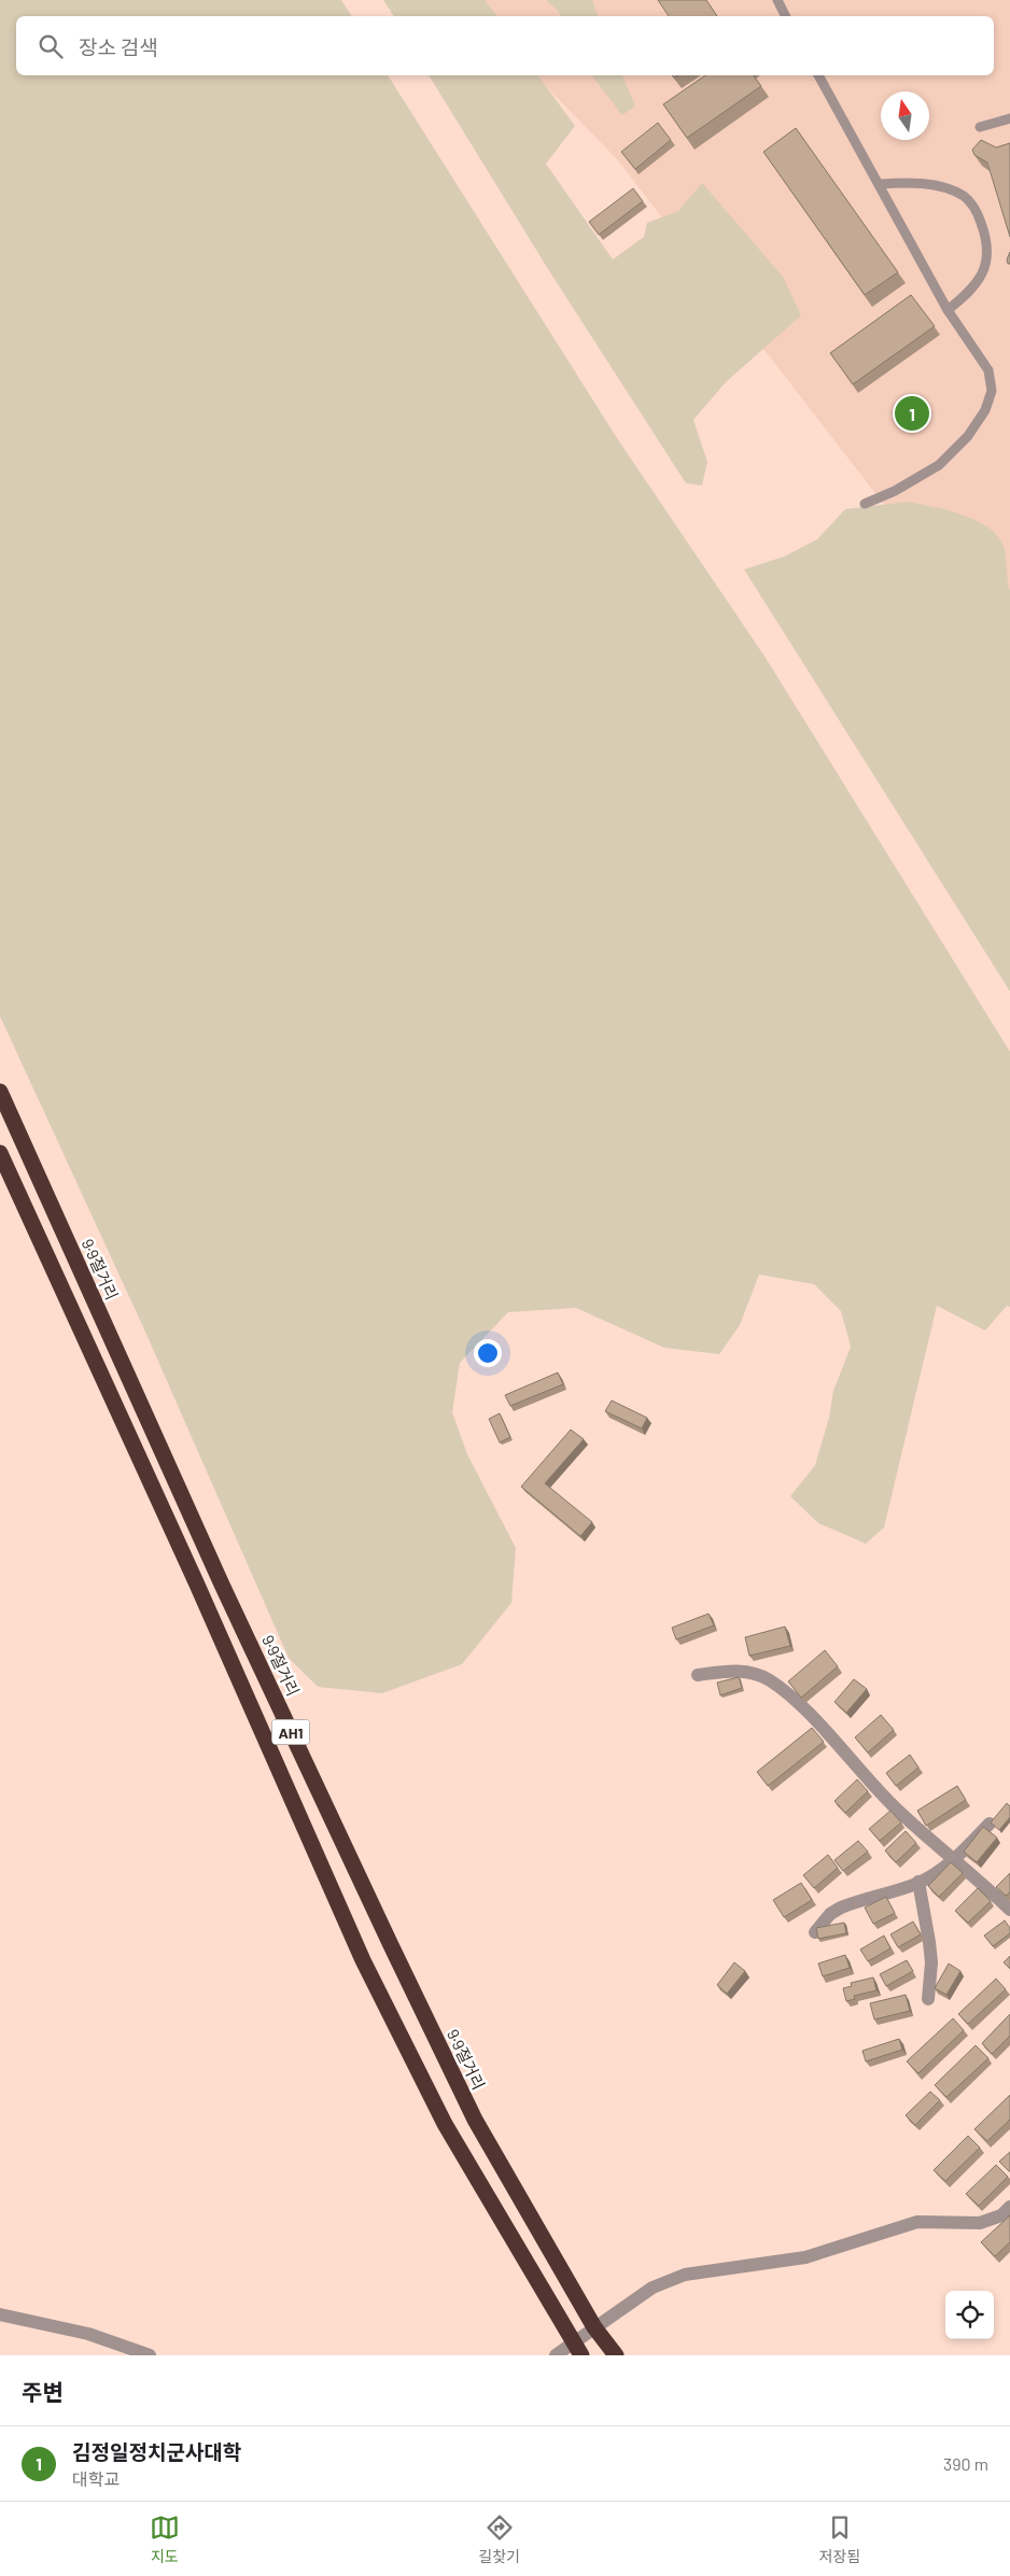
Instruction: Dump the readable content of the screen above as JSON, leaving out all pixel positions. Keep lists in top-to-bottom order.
{
  "streets": {
    "highway": ["9·9절거리", "AH1"]
  },
  "north": "top",
  "page": {
    "search": "장소 검색",
    "pins": "1",
    "heading": "주변",
    "list": [
      {
        "mark": "1",
        "name": "김정일정치군사대학",
        "note": "대학교",
        "value": "390 m"
      }
    ],
    "nav": ["지도", "길찾기", "저장됨"]
  }
}
